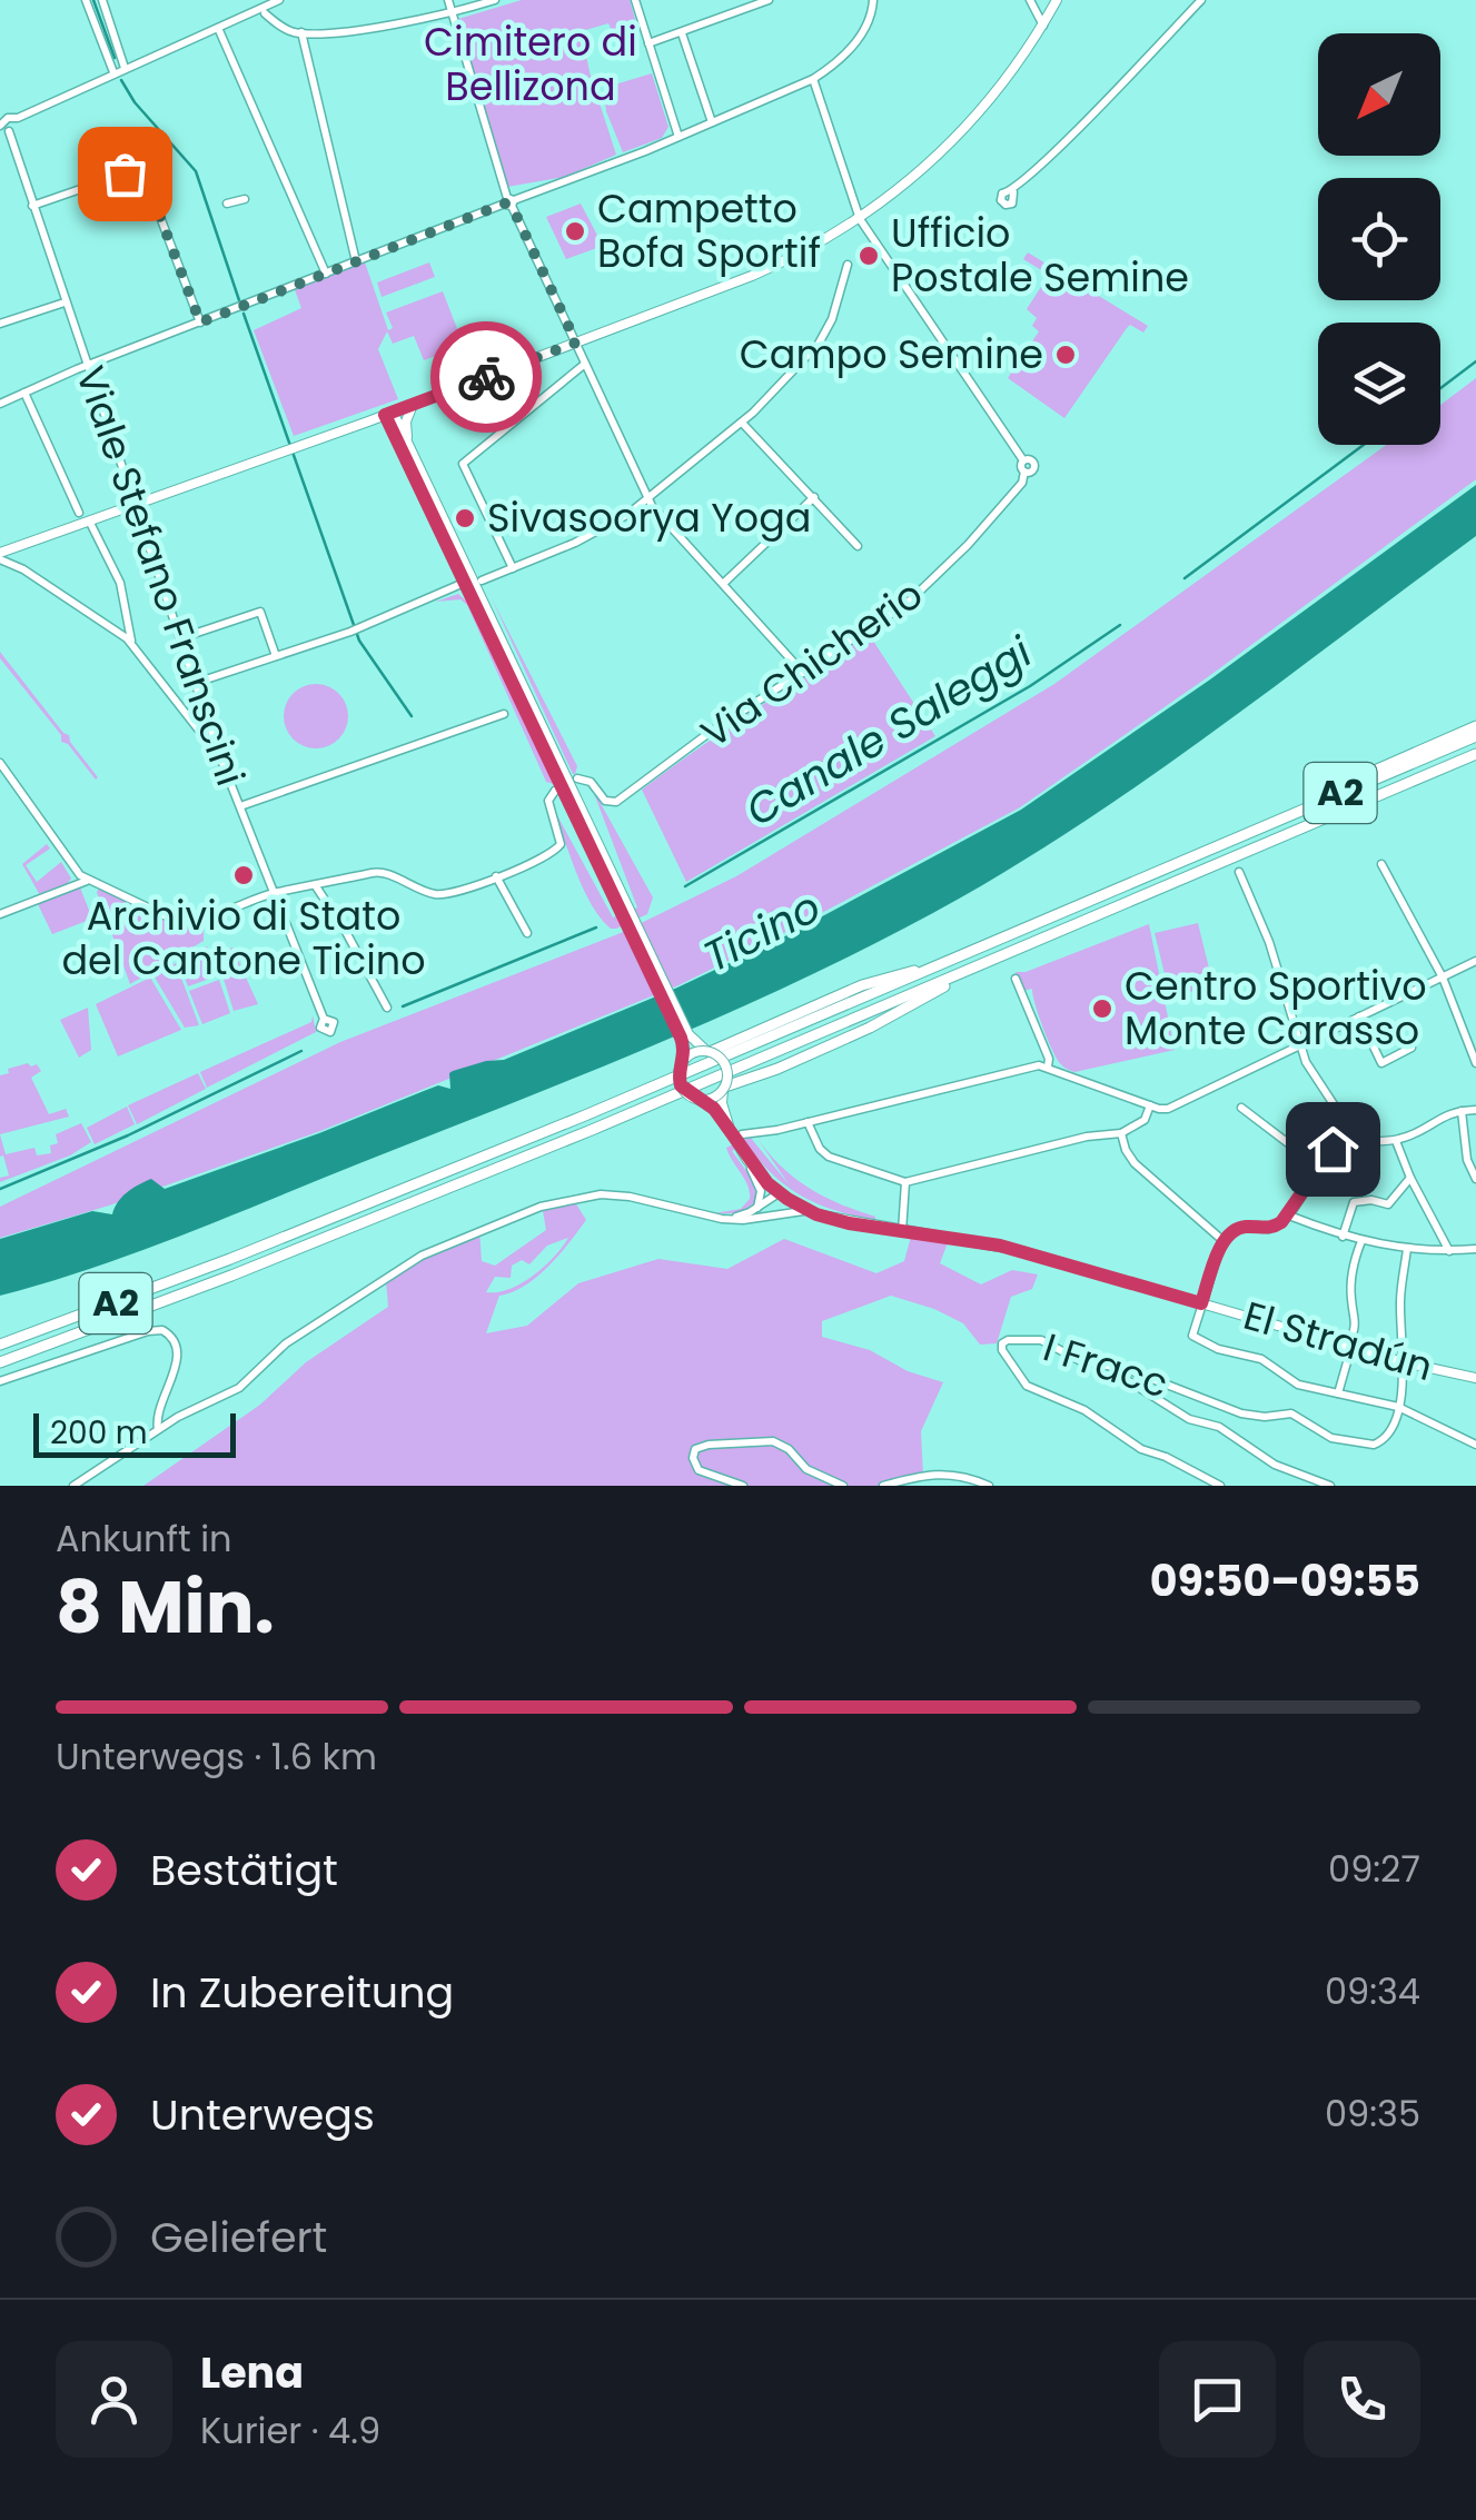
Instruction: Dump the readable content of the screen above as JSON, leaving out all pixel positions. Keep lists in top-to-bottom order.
{
  "streets": {
    "highway": ["A2"],
    "main road": ["El Stradún"],
    "street": ["Viale Stefano Franscini", "Via Chicherio", "I Fracc"]
  },
  "water": ["Canale Saleggi", "Ticino"],
  "parks": ["Cimitero di Bellizona"],
  "places": [
    "Campetto Bofa Sportif",
    "Ufficio Postale Semine",
    "Campo Semine",
    "Sivasoorya Yoga",
    "Archivio di Stato del Cantone Ticino",
    "Centro Sportivo Monte Carasso"
  ],
  "scale_bar": "200 m",
  "north": "bottom left",
  "page": {
    "scale": "200 m",
    "heading": ["8 Min.", "Ankunft in", "09:50–09:55"],
    "panel": ["Lena", "Kurier · 4.9"],
    "bar": "Unterwegs · 1.6 km",
    "list": [
      ["Bestätigt", "09:27"],
      ["In Zubereitung", "09:34"],
      ["Unterwegs", "09:35"],
      "Geliefert"
    ]
  }
}
